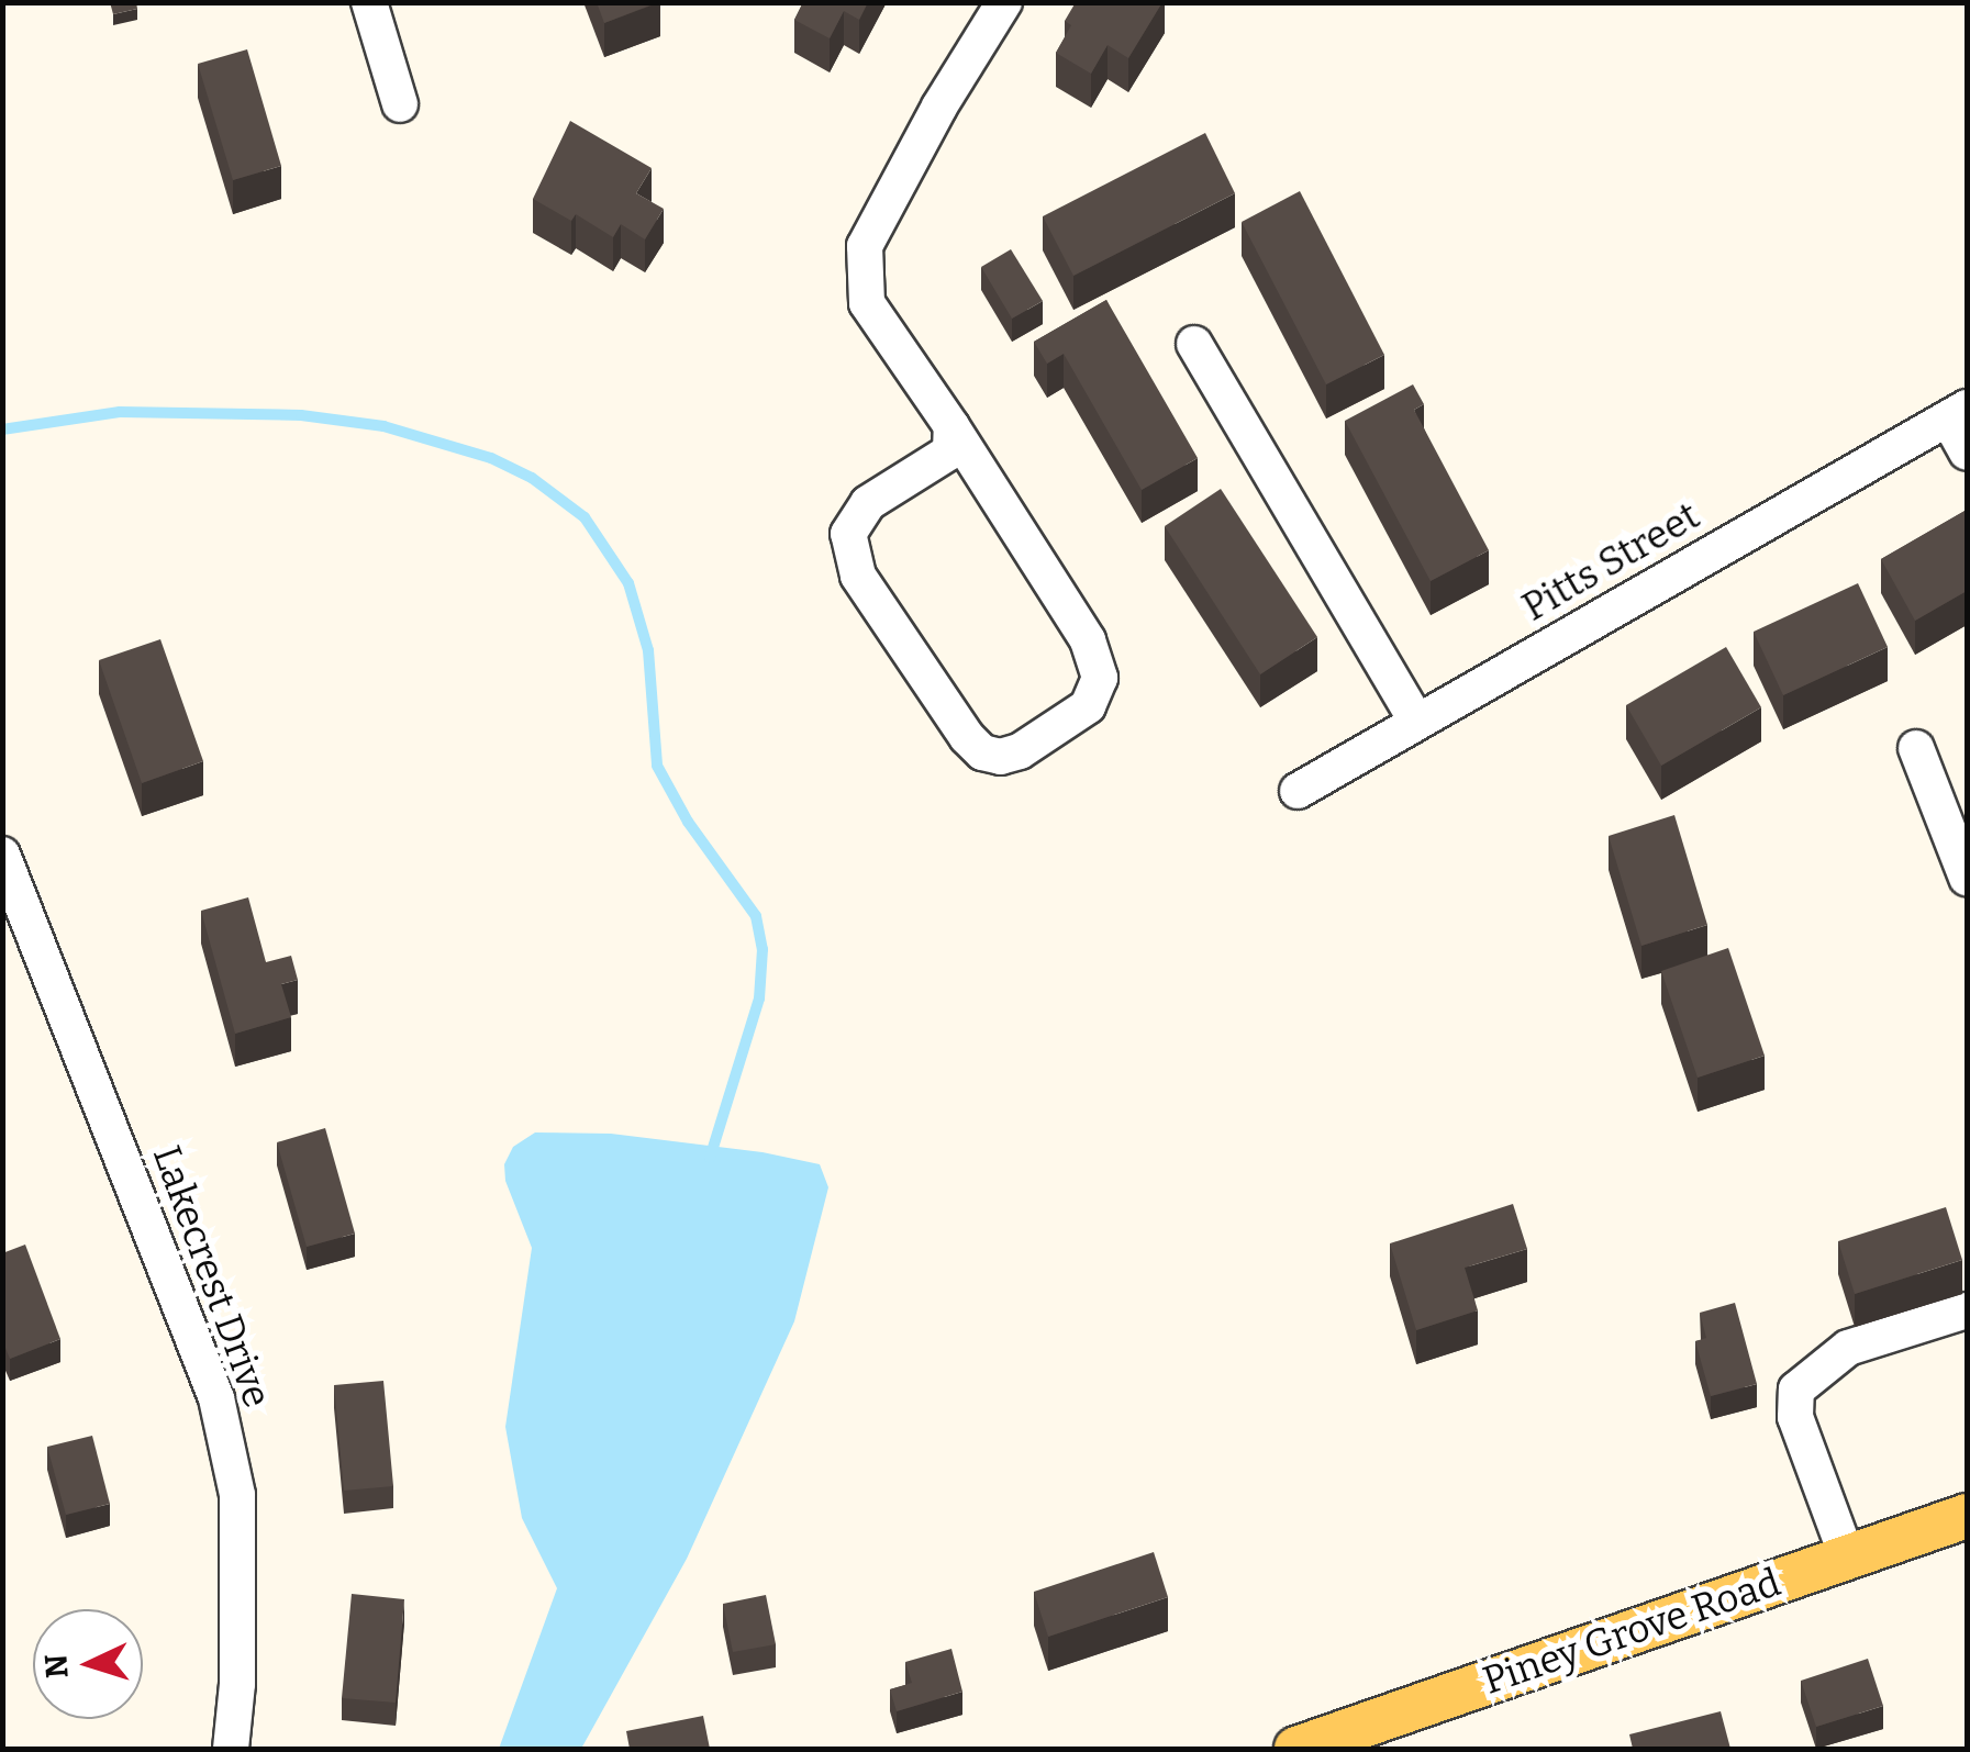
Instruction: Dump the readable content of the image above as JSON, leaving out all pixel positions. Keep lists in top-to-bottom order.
{
  "streets": {
    "main road": ["Piney Grove Road"],
    "street": ["Pitts Street", "Lakecrest Drive"]
  },
  "north": "left"
}
